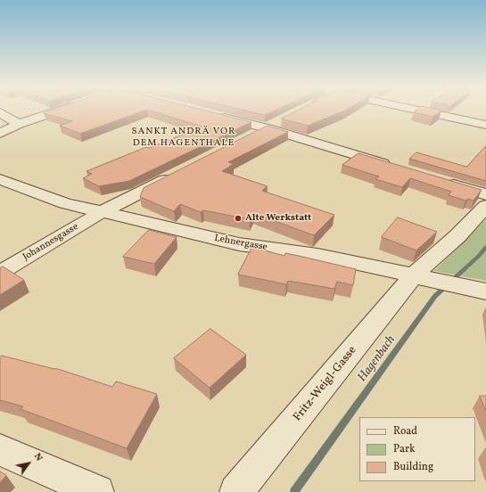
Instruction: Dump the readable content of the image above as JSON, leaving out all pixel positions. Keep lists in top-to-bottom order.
{
  "streets": {
    "street": ["Johannesgasse", "Lehnergasse", "Fritz-Weigl-Gasse"]
  },
  "crossings": [
    ["Johannesgasse", "Lehnergasse"],
    ["Lehnergasse", "Fritz-Weigl-Gasse"]
  ],
  "districts": ["SANKT ANDRÄ VOR DEM HAGENTHALE"],
  "water": ["Hagenbach"],
  "places": ["Alte Werkstatt"],
  "legend": ["Road", "Park", "Building"],
  "north": "top right"
}
